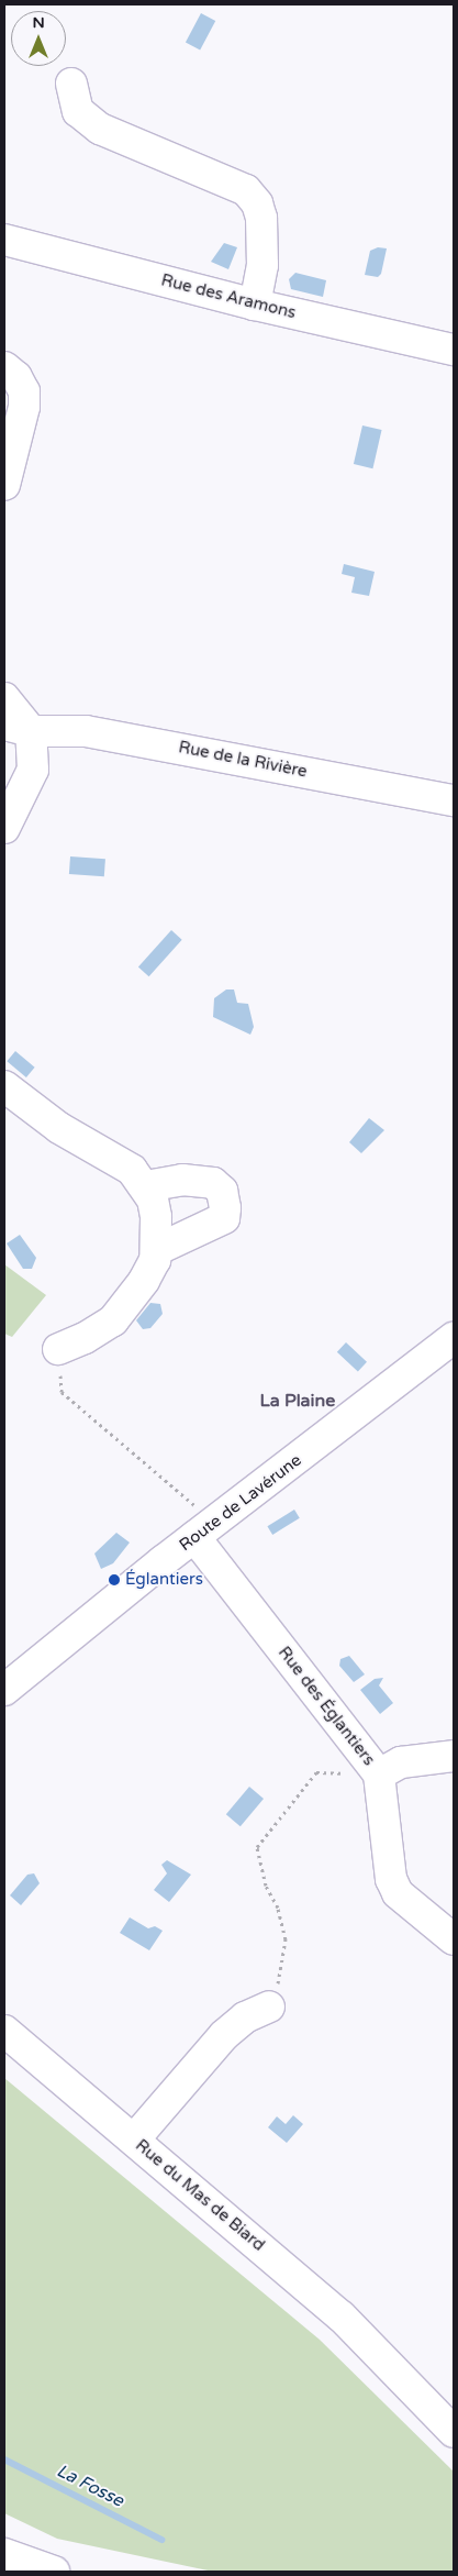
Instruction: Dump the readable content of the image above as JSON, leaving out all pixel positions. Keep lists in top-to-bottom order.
{
  "streets": {
    "main road": [
      "Rue des Aramons",
      "Rue de la Rivière",
      "Route de Lavérune",
      "Rue des Églantiers",
      "Rue du Mas de Biard"
    ]
  },
  "crossings": [
    ["Route de Lavérune", "Rue des Églantiers"]
  ],
  "districts": ["La Plaine"],
  "water": ["La Fosse"],
  "places": ["Églantiers"],
  "north": "top"
}
